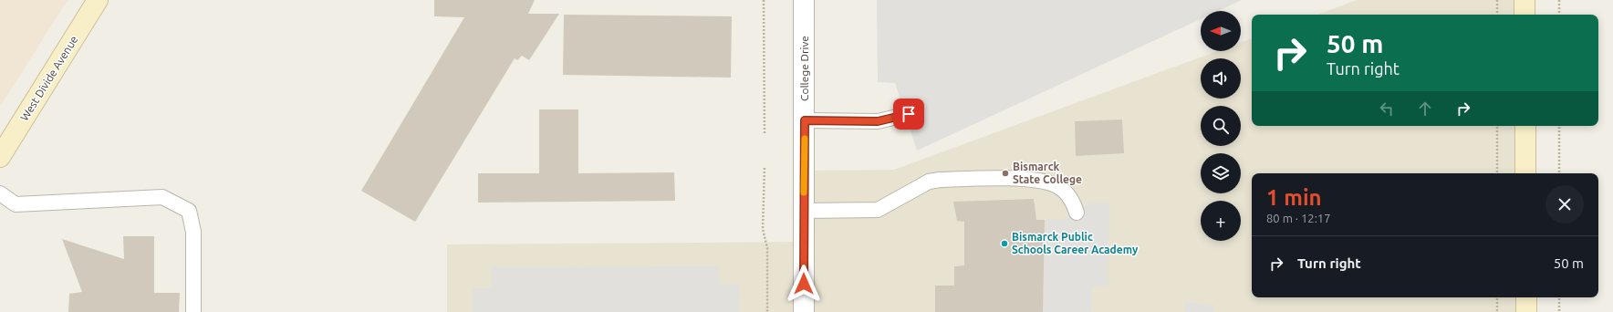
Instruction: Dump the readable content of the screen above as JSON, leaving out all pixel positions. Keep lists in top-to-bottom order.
{
  "streets": {
    "street": ["College Drive", "West Divide Avenue"]
  },
  "places": ["Bismarck State College", "Bismarck Public Schools Career Academy"],
  "north": "left",
  "page": {
    "map_buttons": "+",
    "turn": ["50 m", "Turn right"],
    "heading": ["1 min", "80 m · 12:17"],
    "list": [
      {
        "name": "Turn right",
        "value": "50 m"
      }
    ]
  }
}
